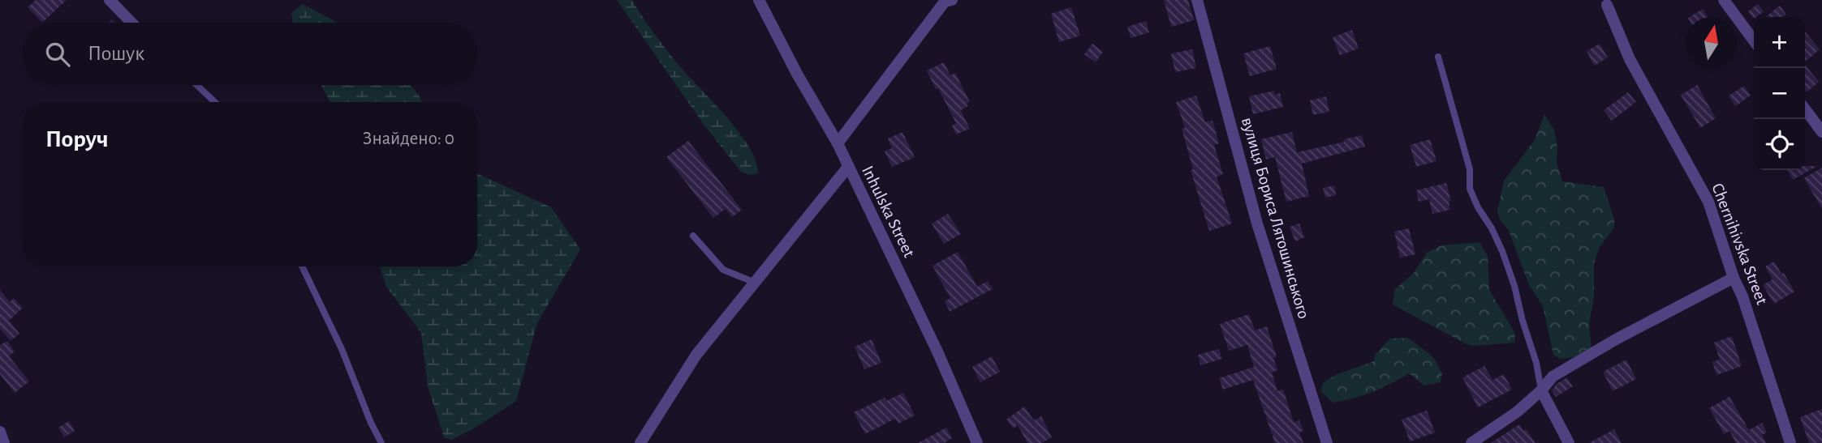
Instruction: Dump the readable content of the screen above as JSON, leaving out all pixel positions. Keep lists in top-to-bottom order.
{
  "streets": {
    "street": ["Inhulska Street", "вулиця Бориса Лятошинського", "Chernihivska Street"]
  },
  "north": "top",
  "page": {
    "map_buttons": ["+", "−"],
    "search": "Пошук",
    "heading": ["Поруч", "Знайдено: 0"]
  }
}
